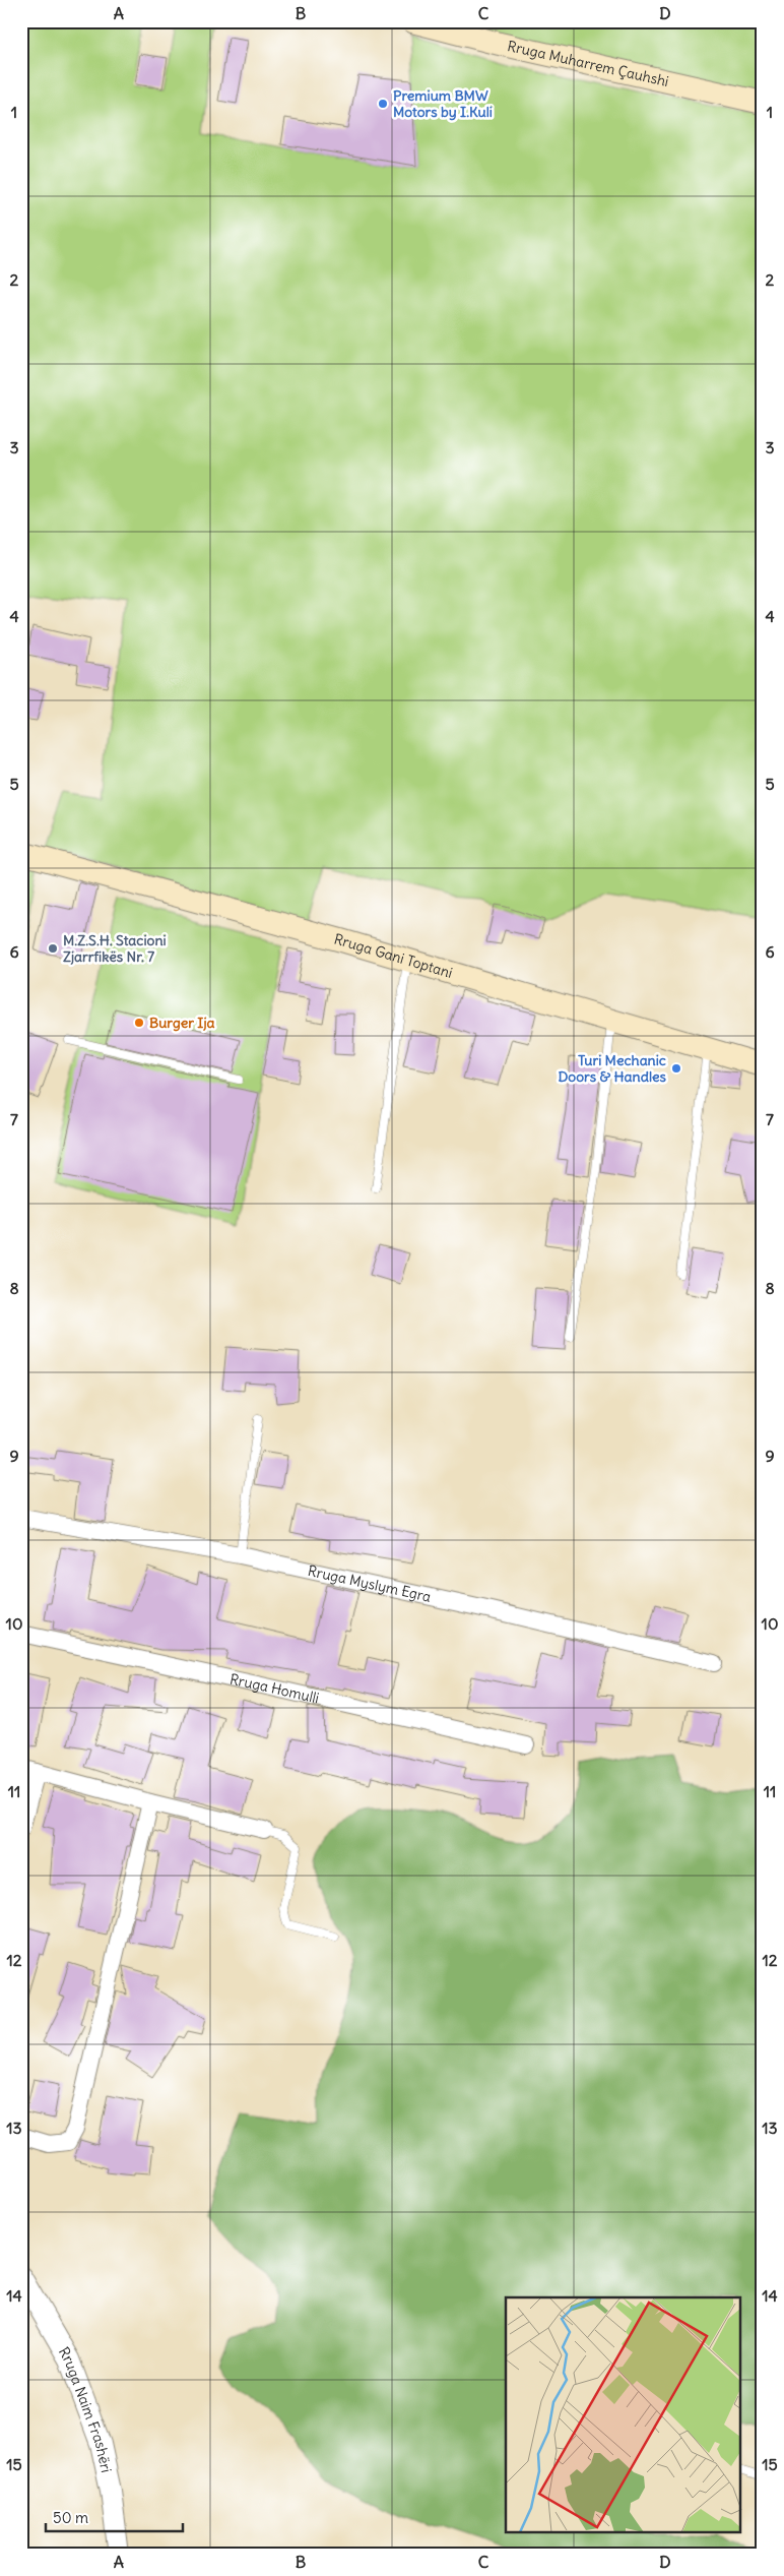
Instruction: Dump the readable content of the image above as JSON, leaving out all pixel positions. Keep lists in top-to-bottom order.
{
  "streets": {
    "main road": ["Rruga Muharrem Çauhshi", "Rruga Gani Toptani"],
    "street": ["Rruga Myslym Egra", "Rruga Homulli", "Rruga Naim Frashëri"]
  },
  "places": [
    "Premium BMW Motors by I.Kuli",
    "M.Z.S.H. Stacioni Zjarrfikës Nr. 7",
    "Burger Ija",
    "Turi Mechanic Doors & Handles"
  ],
  "scale_bar": "50 m",
  "grid": {
    "columns": [
      "A",
      "B",
      "C",
      "D"
    ],
    "rows": [
      "1",
      "2",
      "3",
      "4",
      "5",
      "6",
      "7",
      "8",
      "9",
      "10",
      "11",
      "12",
      "13",
      "14",
      "15"
    ]
  }
}
